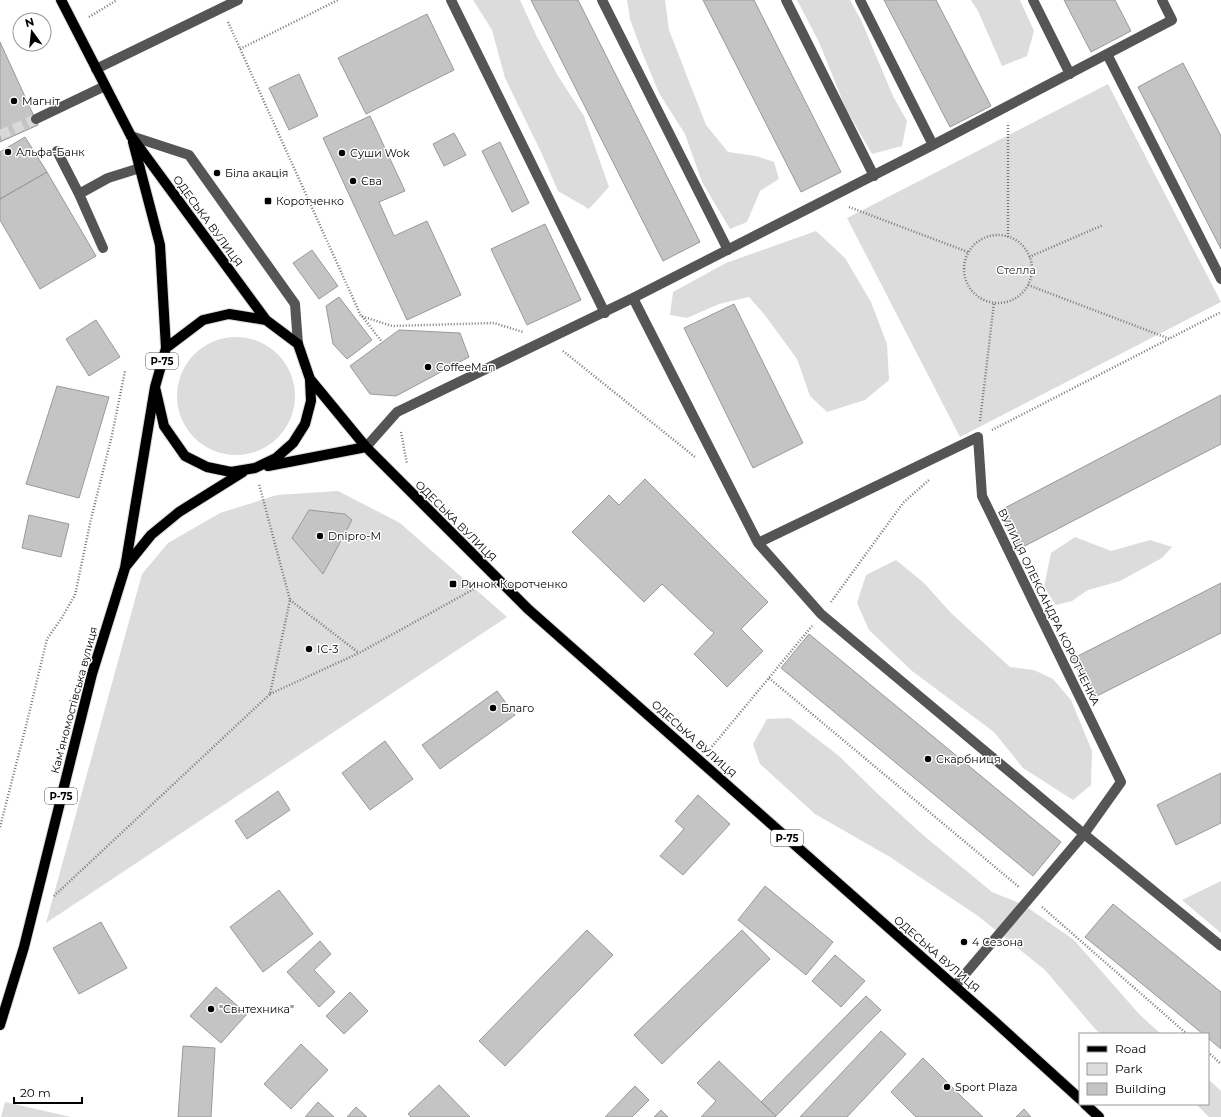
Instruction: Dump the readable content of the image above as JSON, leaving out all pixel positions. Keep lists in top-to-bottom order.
{
  "streets": {
    "main road": ["ОДЕСЬКА ВУЛИЦЯ", "Р-75", "Камʼяномостівська вулиця"],
    "street": ["ВУЛИЦЯ ОЛЕКСАНДРА КОРОТЧЕНКА"]
  },
  "crossings": [
    ["ОДЕСЬКА ВУЛИЦЯ", "Р-75"],
    ["Р-75", "Камʼяномостівська вулиця"]
  ],
  "parks": ["Стелла"],
  "places": {
    "other": [
      "Магніт",
      "Альфа-Банк",
      "Суши Wok",
      "Біла акація",
      "Єва",
      "CoffeeMan",
      "Dnipro-M",
      "ІС-3",
      "Благо",
      "Скарбниця",
      "4 Сезона",
      "\"Свнтехника\"",
      "Sport Plaza"
    ],
    "transit": ["Коротченко", "Ринок Коротченко"]
  },
  "legend": ["Road", "Park", "Building"],
  "scale_bar": "20 m",
  "north": "top"
}
